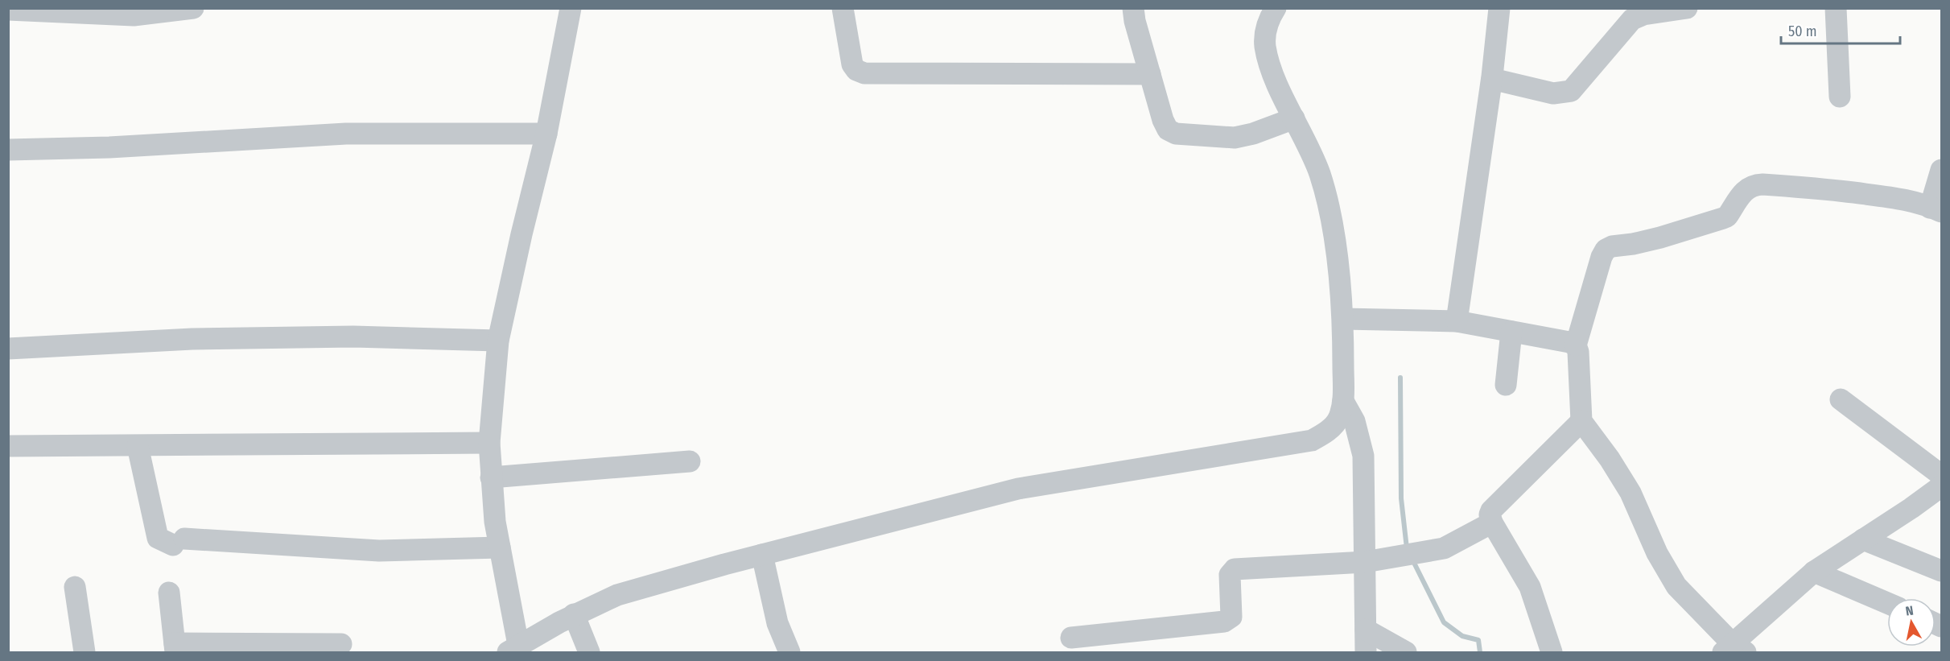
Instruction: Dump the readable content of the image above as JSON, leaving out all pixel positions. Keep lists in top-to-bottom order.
{
  "scale_bar": "50 m",
  "north": "top"
}
